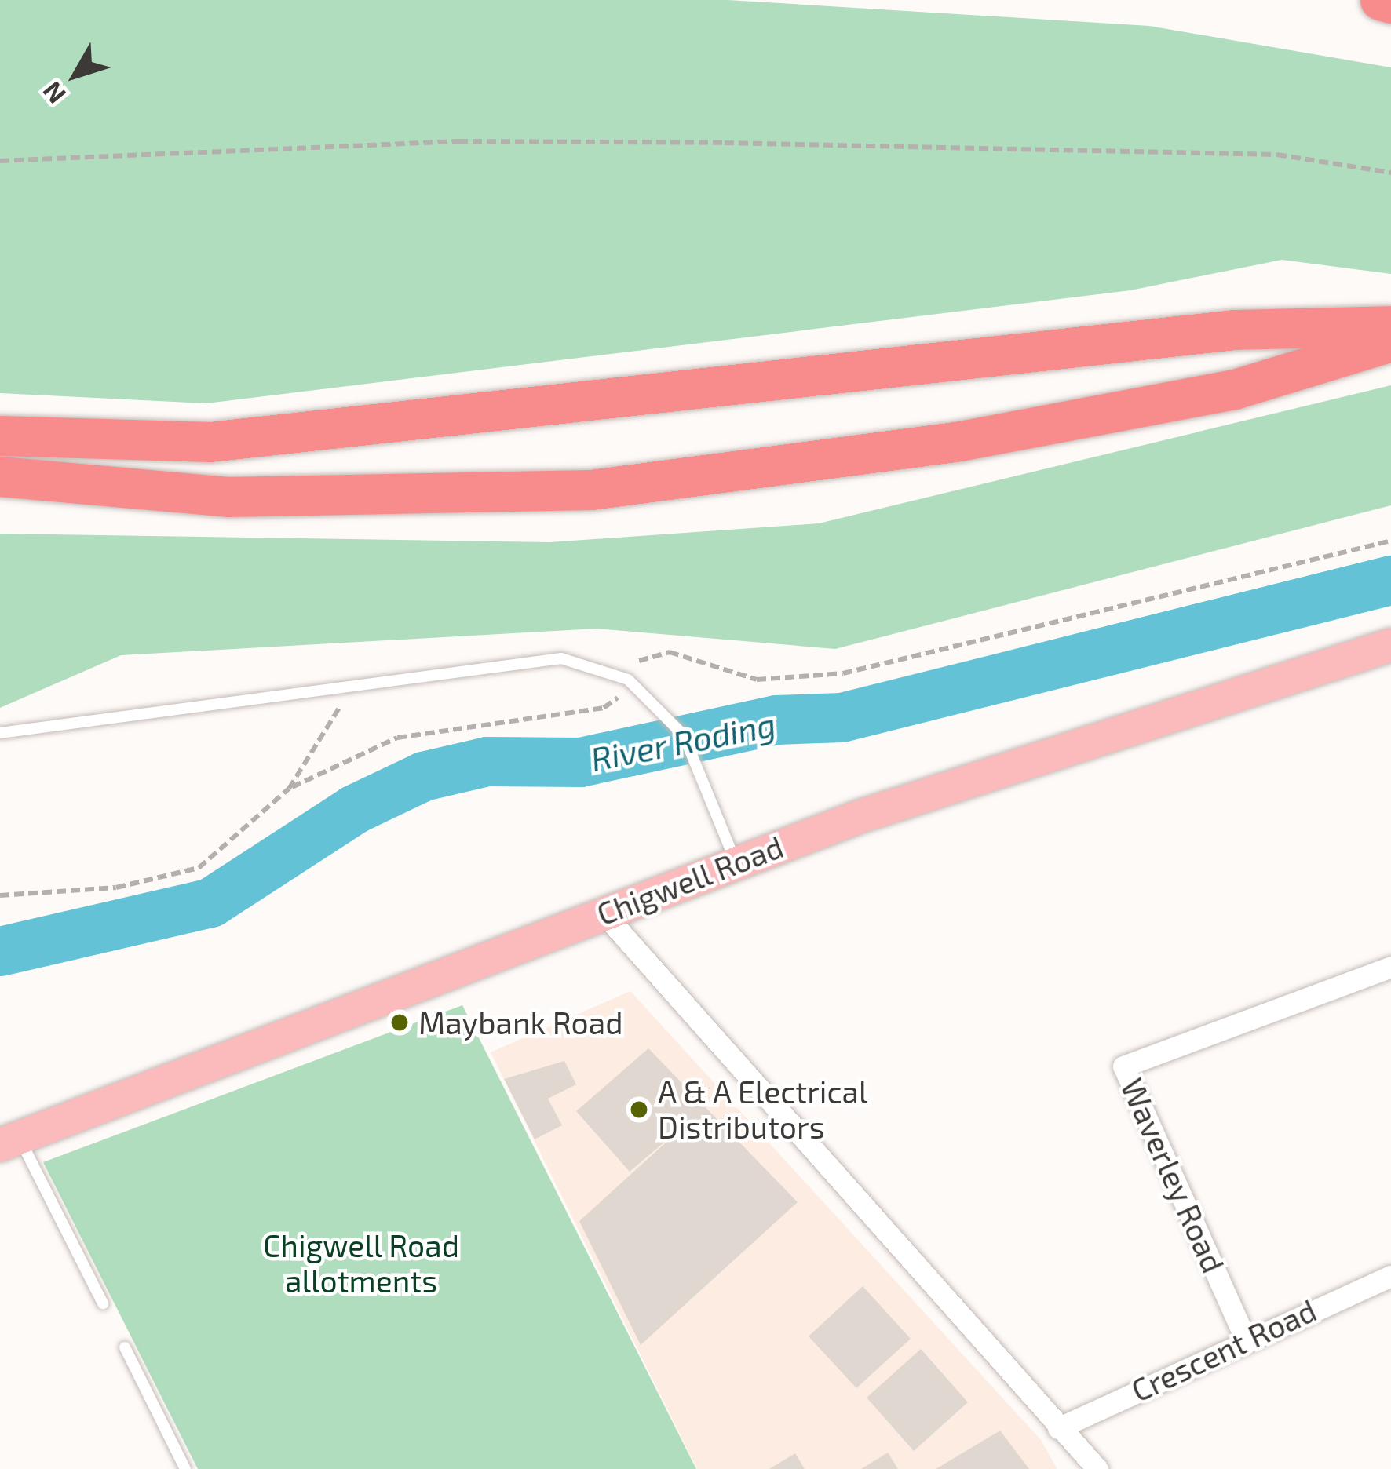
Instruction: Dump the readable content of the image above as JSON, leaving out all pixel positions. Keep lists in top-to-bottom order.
{
  "streets": {
    "main road": ["Chigwell Road"],
    "street": ["Waverley Road", "Crescent Road"]
  },
  "crossings": [
    ["Waverley Road", "Crescent Road"]
  ],
  "water": ["River Roding"],
  "parks": ["Chigwell Road allotments"],
  "places": ["Maybank Road", "A & A Electrical Distributors"],
  "north": "bottom left"
}
